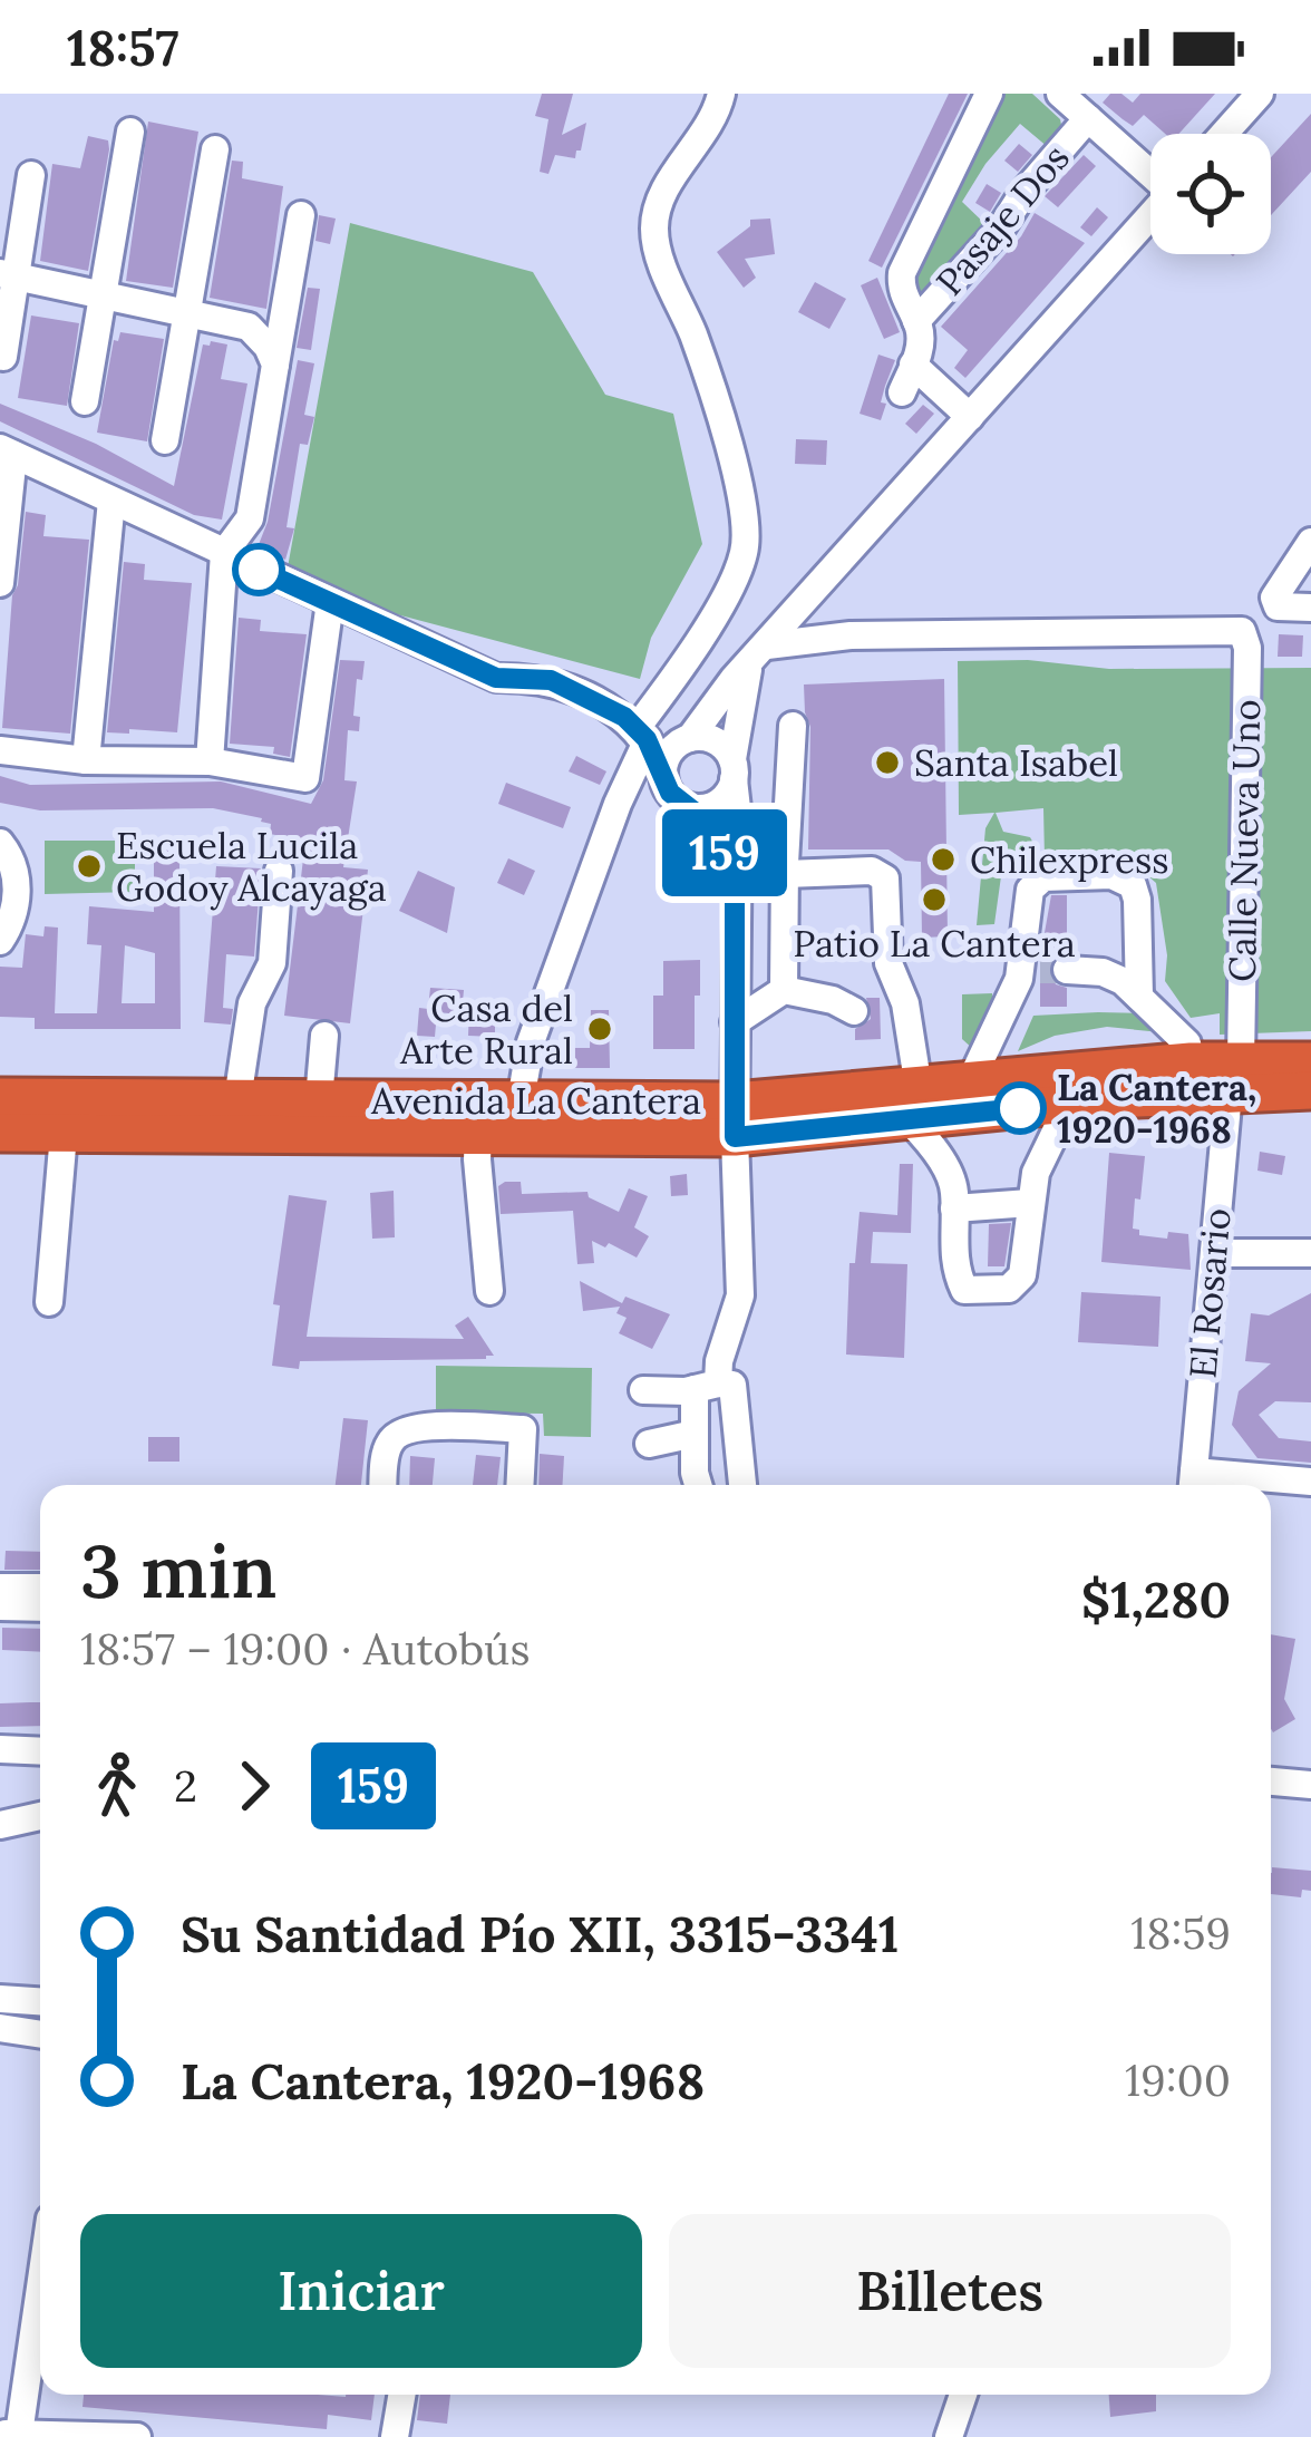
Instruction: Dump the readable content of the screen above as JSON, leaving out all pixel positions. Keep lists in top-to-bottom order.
{
  "streets": {
    "highway": ["Avenida La Cantera"],
    "street": ["Pasaje Dos", "Calle Nueva Uno", "El Rosario"]
  },
  "crossings": [
    ["Calle Nueva Uno", "Avenida La Cantera"],
    ["Calle Nueva Uno", "El Rosario"],
    ["Avenida La Cantera", "El Rosario"]
  ],
  "places": [
    "Santa Isabel",
    "Chilexpress",
    "Escuela Lucila Godoy Alcayaga",
    "Patio La Cantera",
    "Casa del Arte Rural",
    "La Cantera, 1920-1968"
  ],
  "lines": ["bus line 159"],
  "page": {
    "status": "18:57",
    "on_map": "159",
    "heading": ["3 min", "18:57 – 19:00 · Autobús", "$1,280"],
    "legs": ["2", "159"],
    "list": [
      {
        "name": "Su Santidad Pío XII, 3315-3341",
        "value": "18:59"
      },
      {
        "name": "La Cantera, 1920-1968",
        "value": "19:00"
      }
    ],
    "buttons": ["Iniciar", "Billetes"]
  }
}
